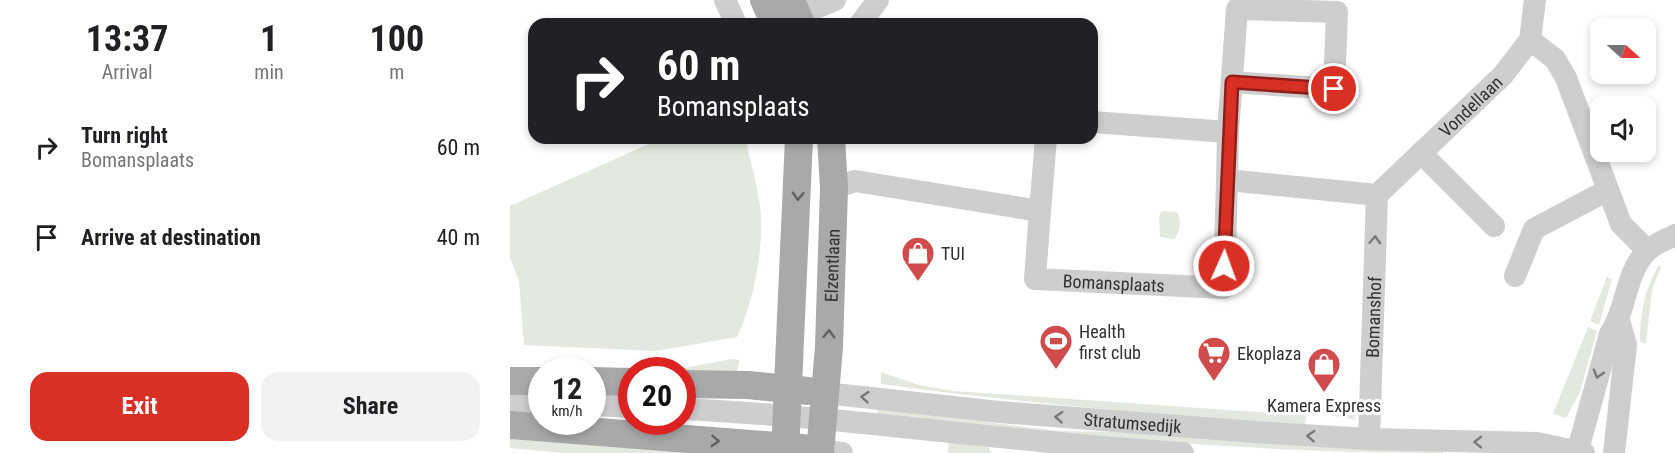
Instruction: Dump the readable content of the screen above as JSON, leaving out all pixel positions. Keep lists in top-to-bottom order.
{
  "streets": {
    "main road": ["Elzentlaan", "Stratumsedijk"],
    "street": ["Vondellaan", "Bomansplaats", "Bomanshof"]
  },
  "crossings": [
    ["Vondellaan", "Bomanshof"],
    ["Elzentlaan", "Stratumsedijk"],
    ["Bomanshof", "Stratumsedijk"]
  ],
  "one_way": ["Bomanshof", "Stratumsedijk"],
  "places": {
    "shop": ["TUI", "Kamera Express"],
    "sports": ["Health first club"],
    "supermarket": ["Ekoplaza"]
  },
  "north": "right",
  "page": {
    "eta": [
      "13:37",
      "Arrival",
      "1",
      "min",
      "100",
      "m"
    ],
    "turn": ["60 m", "Bomansplaats"],
    "list": [
      {
        "name": "Turn right",
        "note": "Bomansplaats",
        "value": "60 m"
      },
      {
        "name": "Arrive at destination",
        "value": "40 m"
      }
    ],
    "speed": "12 km/h",
    "limit": "20",
    "buttons": ["Exit", "Share"]
  }
}
